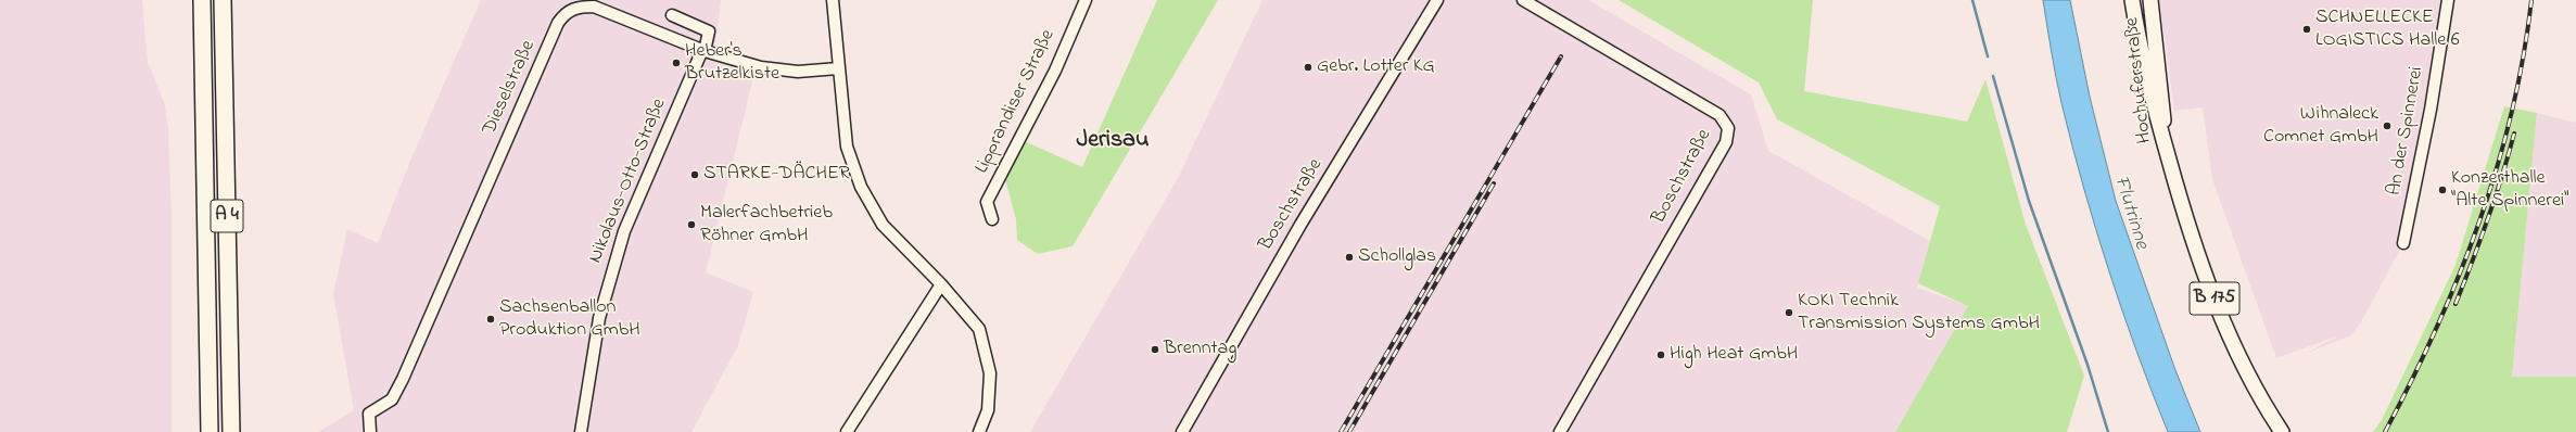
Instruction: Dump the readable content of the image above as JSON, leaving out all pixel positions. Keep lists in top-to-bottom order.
{
  "streets": {
    "highway": ["A 4"],
    "main road": ["Hochuferstraße", "B 175"],
    "street": [
      "Dieselstraße",
      "Lipprandiser Straße",
      "An der Spinnerei",
      "Boschstraße",
      "Nikolaus-Otto-Straße"
    ]
  },
  "crossings": [
    ["Dieselstraße", "Nikolaus-Otto-Straße"]
  ],
  "districts": ["Jerisau"],
  "water": ["Flutrinne"],
  "places": [
    "SCHNELLECKE LOGISTICS Halle 6",
    "Heber's Brutzelkiste",
    "Gebr. Lotter KG",
    "Wihnaleck Comnet GmbH",
    "STARKE-DÄCHER",
    "Konzerthalle \"Alte Spinnerei\"",
    "Malerfachbetrieb Röhner GmbH",
    "Schollglas",
    "KOKI Technik Transmission Systems GmbH",
    "Sachsenballon Produktion GmbH",
    "Brenntag",
    "High Heat GmbH"
  ]
}
